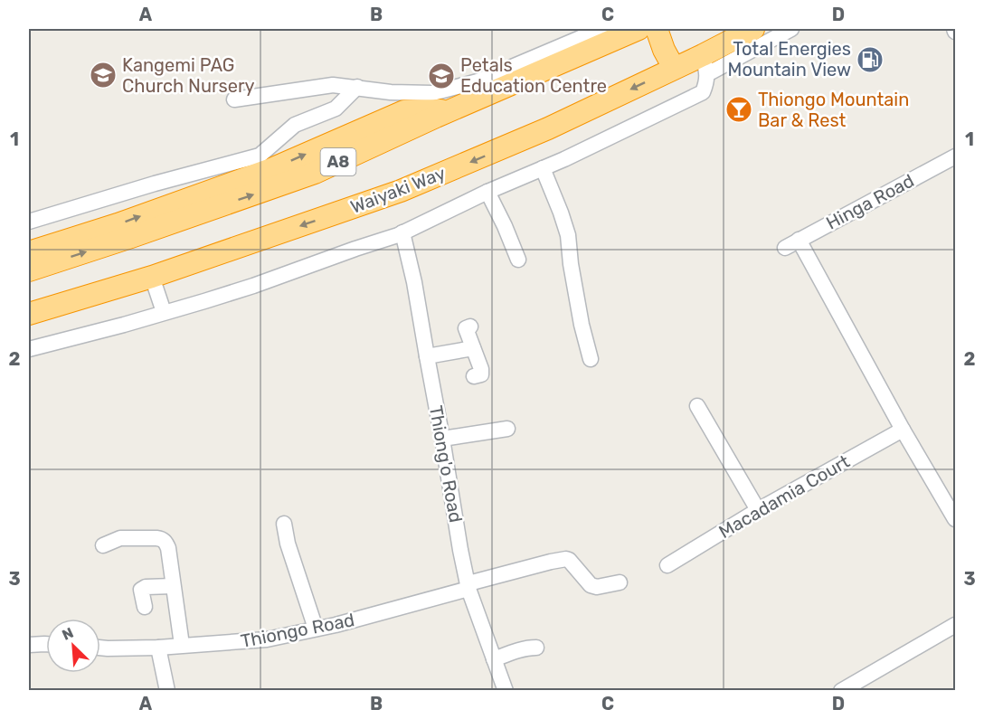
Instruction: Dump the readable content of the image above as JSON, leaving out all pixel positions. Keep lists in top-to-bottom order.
{
  "streets": {
    "highway": ["A8", "Waiyaki Way"],
    "street": [
      "Hinga Road",
      "Thiong'o Road",
      "Macadamia Court",
      "Thiongo Road"
    ]
  },
  "crossings": [
    ["Thiong'o Road", "Thiongo Road"]
  ],
  "places": {
    "fuel station": ["Total Energies Mountain View"],
    "school or university": ["Kangemi PAG Church Nursery", "Petals Education Centre"],
    "bar": ["Thiongo Mountain Bar & Rest"]
  },
  "north": "top left",
  "grid": {
    "columns": [
      "A",
      "B",
      "C",
      "D"
    ],
    "rows": ["1", "2", "3"]
  }
}
